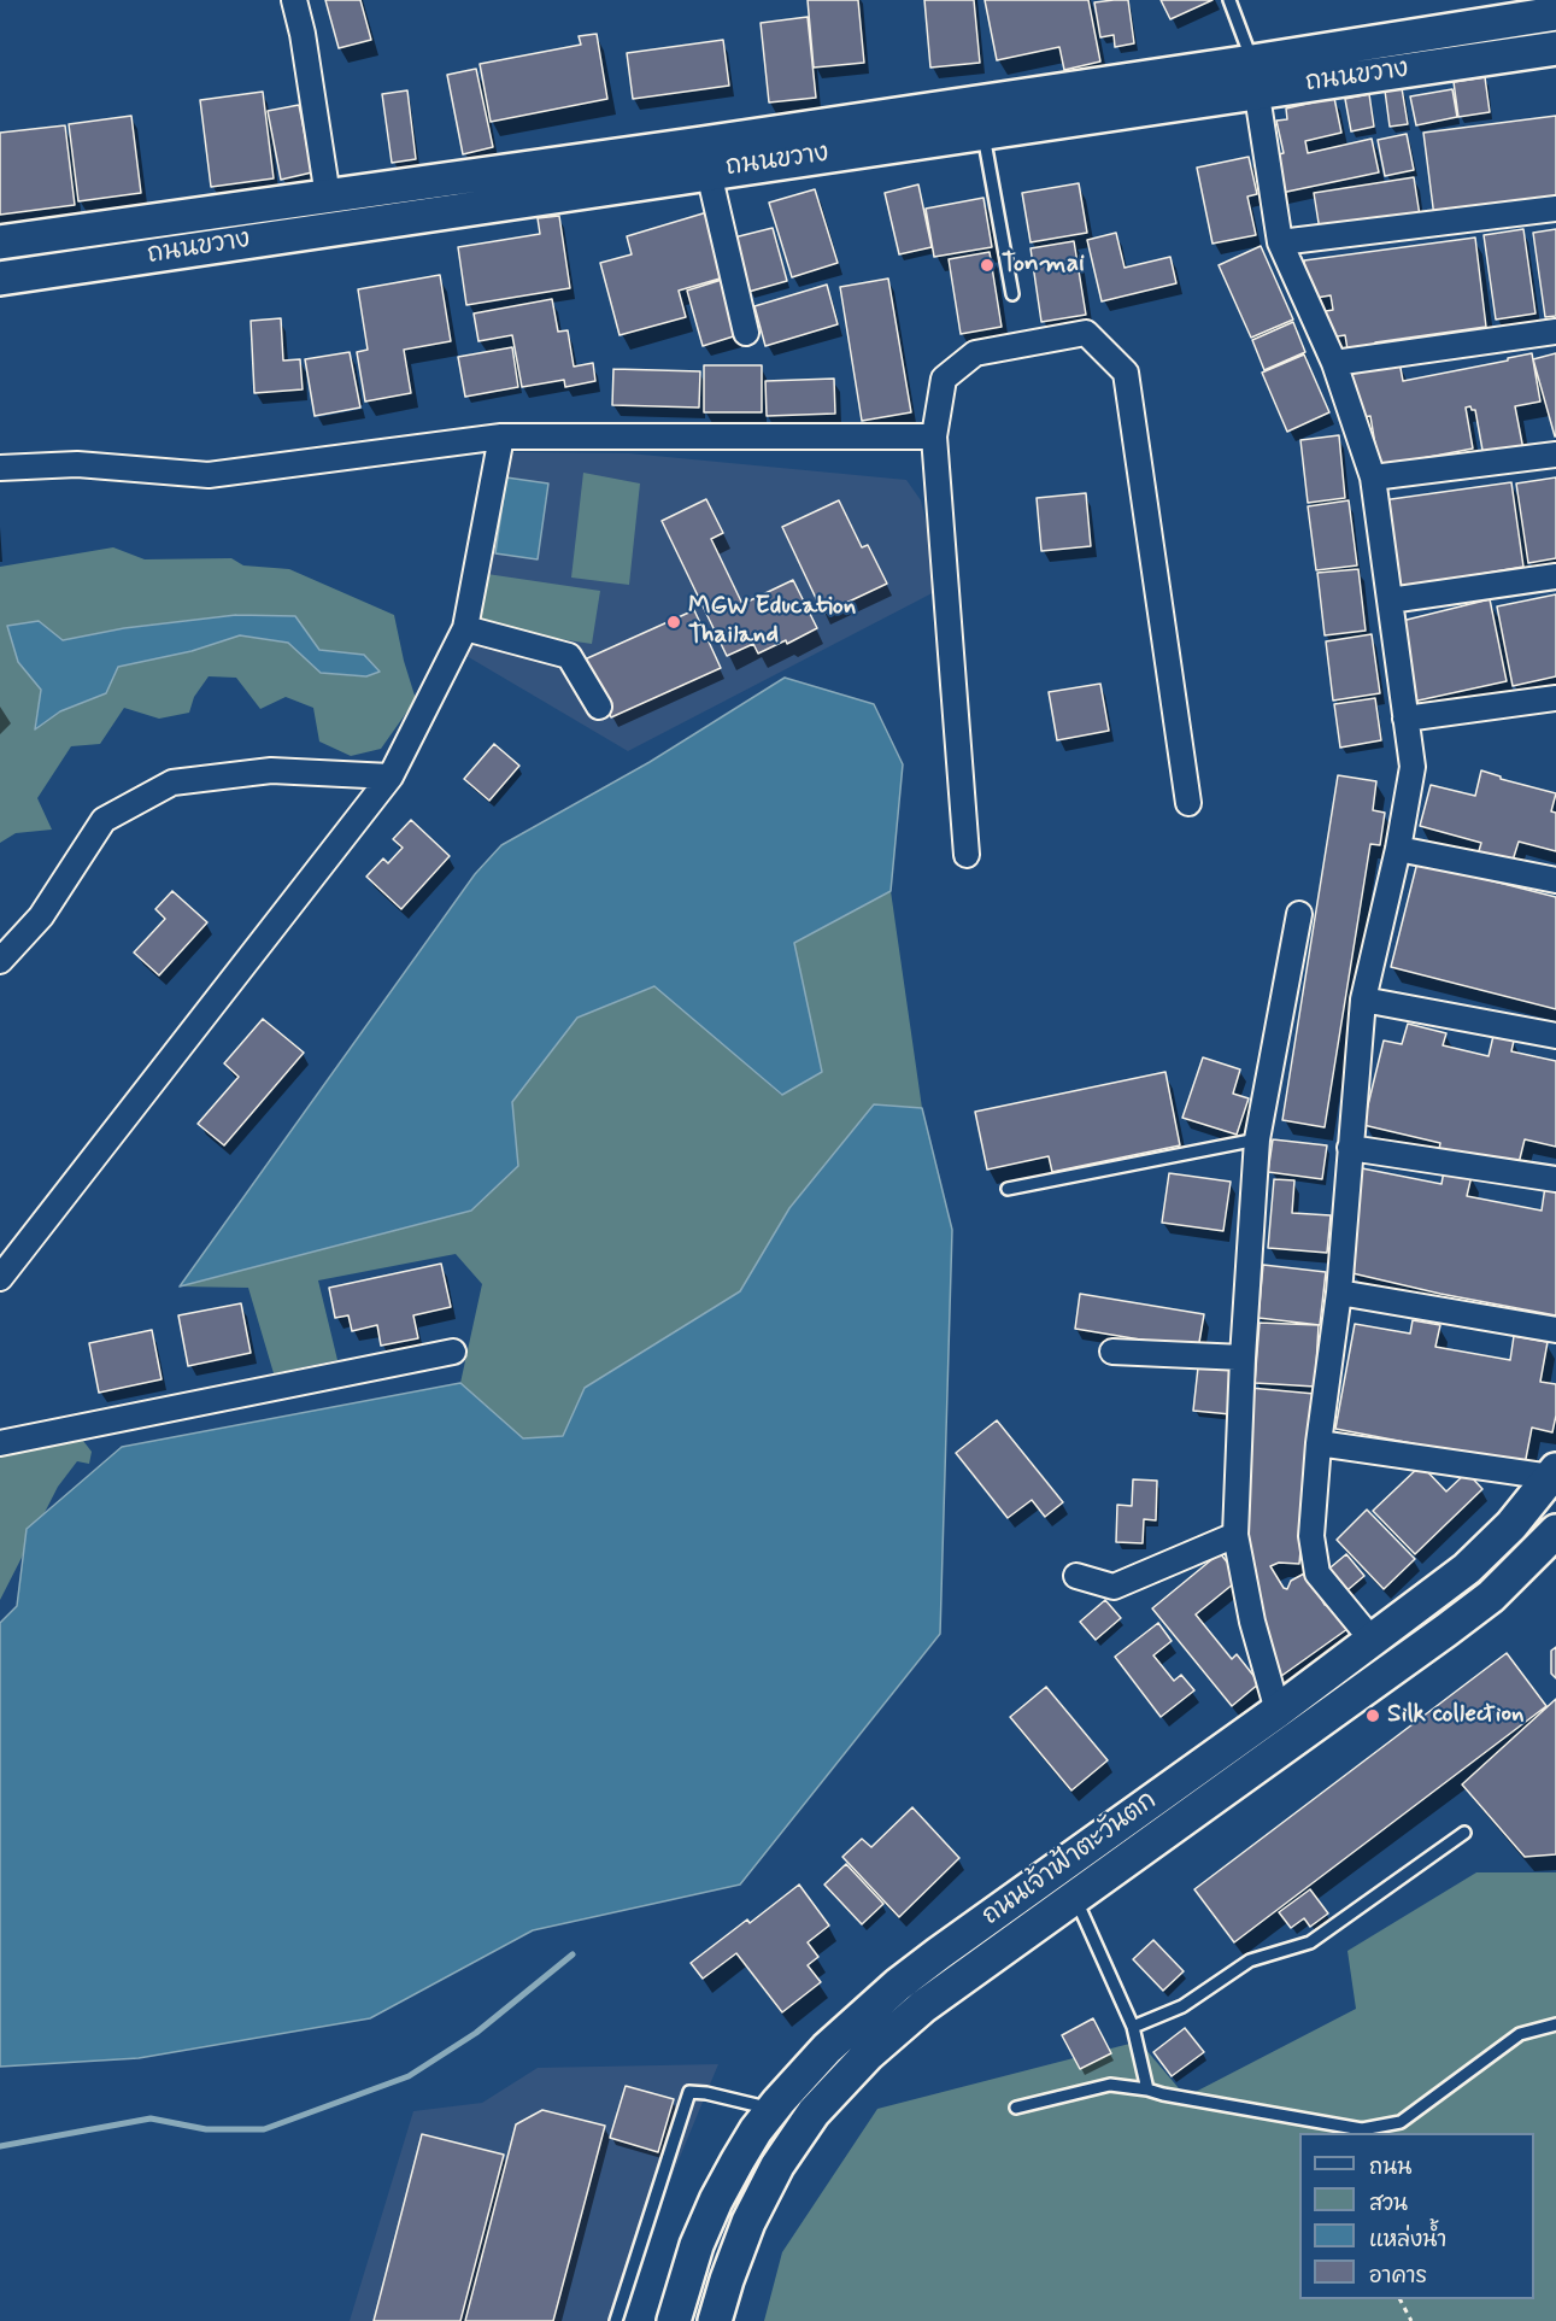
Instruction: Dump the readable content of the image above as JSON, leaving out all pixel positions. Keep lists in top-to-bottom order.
{
  "streets": {
    "main road": ["ถนนขวาง", "ถนนเจ้าฟ้าตะวันตก"]
  },
  "places": ["Tonmai", "MGW Education Thailand", "Silk collection"],
  "legend": [
    "ถนน",
    "สวน",
    "แหล่งน้ำ",
    "อาคาร"
  ]
}
